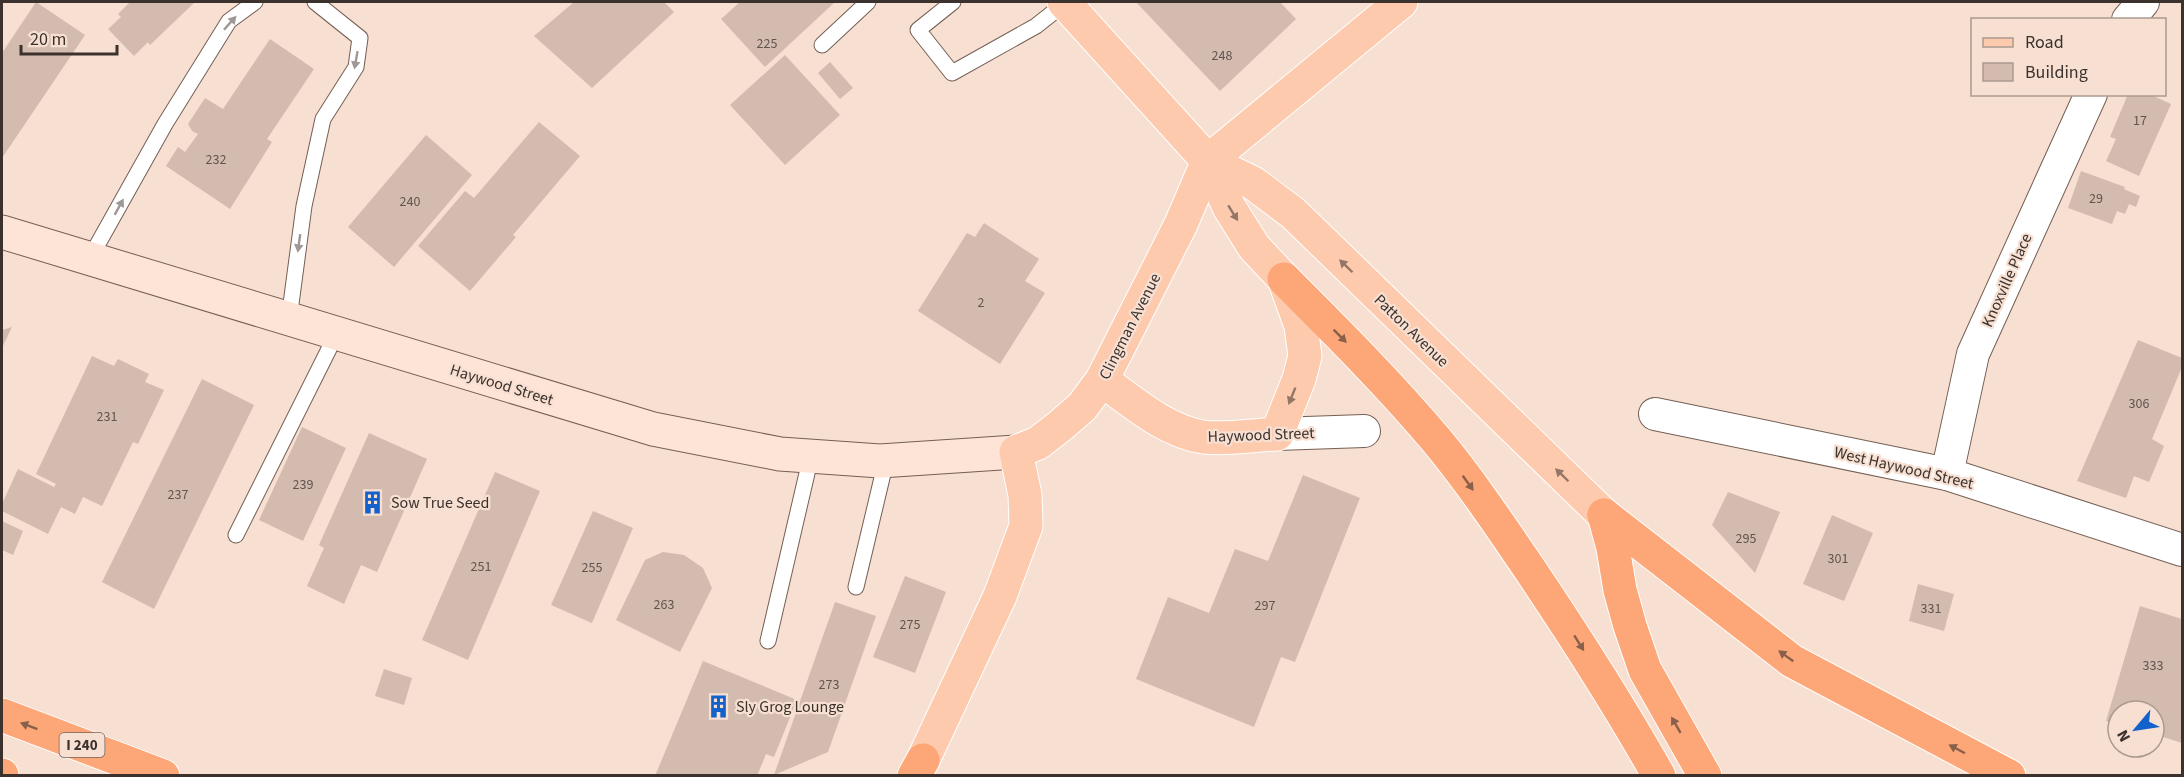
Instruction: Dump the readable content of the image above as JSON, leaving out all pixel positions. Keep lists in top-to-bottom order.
{
  "streets": {
    "highway": ["I 240"],
    "main road": ["Clingman Avenue", "Patton Avenue", "Haywood Street"],
    "street": ["Knoxville Place", "West Haywood Street"]
  },
  "crossings": [
    ["Knoxville Place", "West Haywood Street"],
    ["Clingman Avenue", "Patton Avenue"],
    ["Clingman Avenue", "Haywood Street"]
  ],
  "places": {
    "building": ["Sow True Seed", "Sly Grog Lounge"]
  },
  "house_numbers": [
    "225",
    "248",
    "17",
    "232",
    "29",
    "240",
    "2",
    "306",
    "231",
    "239",
    "237",
    "295",
    "301",
    "251",
    "255",
    "263",
    "297",
    "331",
    "275",
    "333",
    "273"
  ],
  "legend": ["Road", "Building"],
  "scale_bar": "20 m",
  "north": "bottom left"
}
